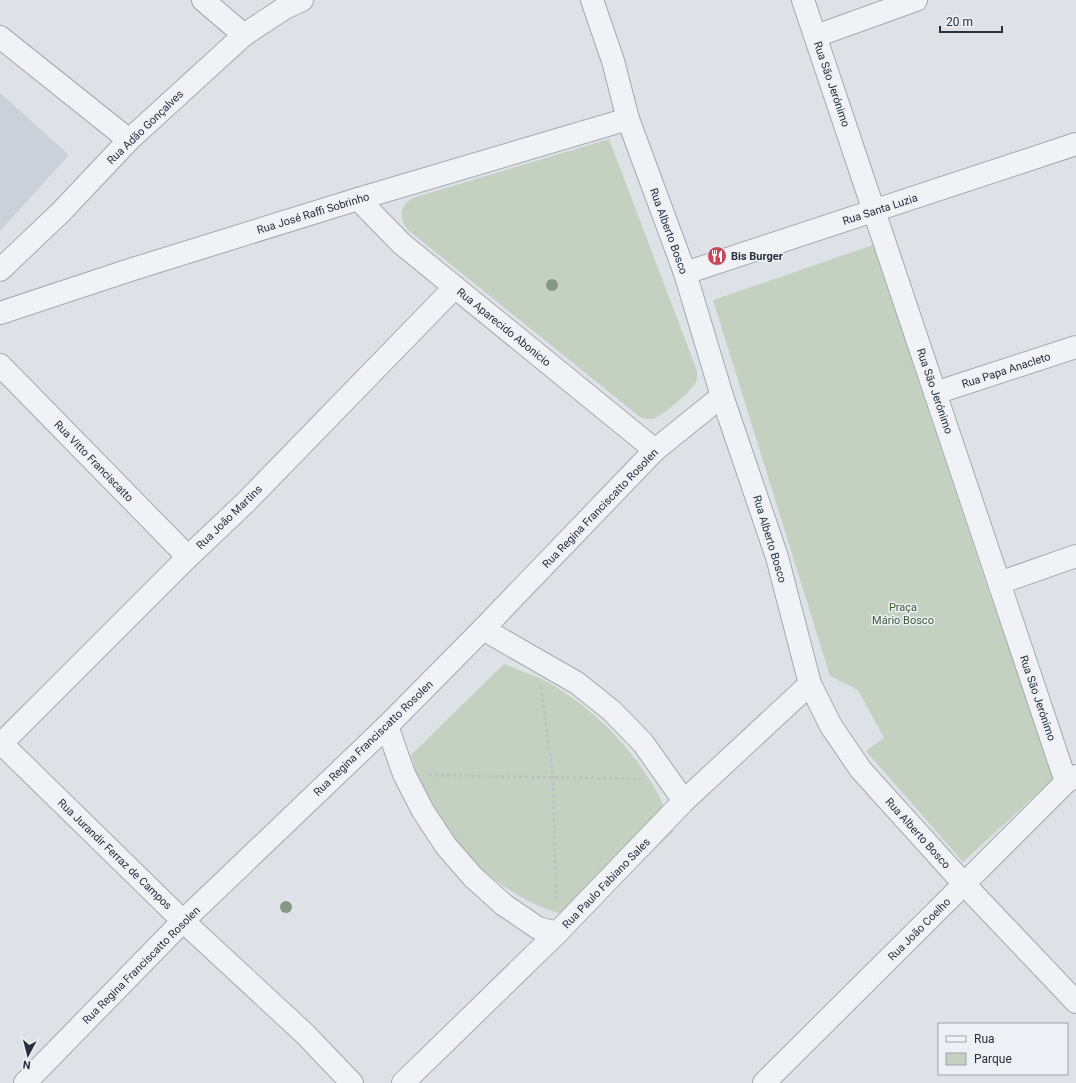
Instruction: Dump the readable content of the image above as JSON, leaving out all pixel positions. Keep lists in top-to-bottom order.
{
  "streets": {
    "street": [
      "Rua São Jerónimo",
      "Rua Adão Gonçalves",
      "Rua Santa Luzia",
      "Rua José Raffi Sobrinho",
      "Rua Alberto Bosco",
      "Rua Aparecido Abonicio",
      "Rua Papa Anacleto",
      "Rua Vitto Franciscatto",
      "Rua Regina Franciscatto Rosolen",
      "Rua João Martins",
      "Rua Jurandir Ferraz de Campos",
      "Rua Paulo Fabiano Sales",
      "Rua João Coelho"
    ]
  },
  "crossings": [
    ["Rua São Jerónimo", "Rua Santa Luzia"],
    ["Rua São Jerónimo", "Rua Papa Anacleto"],
    ["Rua São Jerónimo", "Rua João Coelho"],
    ["Rua Santa Luzia", "Rua Alberto Bosco"],
    ["Rua José Raffi Sobrinho", "Rua Alberto Bosco"],
    ["Rua José Raffi Sobrinho", "Rua Aparecido Abonicio"],
    ["Rua Alberto Bosco", "Rua Regina Franciscatto Rosolen"],
    ["Rua Alberto Bosco", "Rua Paulo Fabiano Sales"],
    ["Rua Alberto Bosco", "Rua João Coelho"],
    ["Rua Aparecido Abonicio", "Rua Regina Franciscatto Rosolen"],
    ["Rua Aparecido Abonicio", "Rua João Martins"],
    ["Rua Vitto Franciscatto", "Rua João Martins"],
    ["Rua Regina Franciscatto Rosolen", "Rua Jurandir Ferraz de Campos"],
    ["Rua João Martins", "Rua Jurandir Ferraz de Campos"]
  ],
  "parks": ["Praça Mário Bosco"],
  "places": {
    "restaurant": ["Bis Burger"]
  },
  "legend": ["Rua", "Parque"],
  "scale_bar": "20 m",
  "north": "bottom"
}
